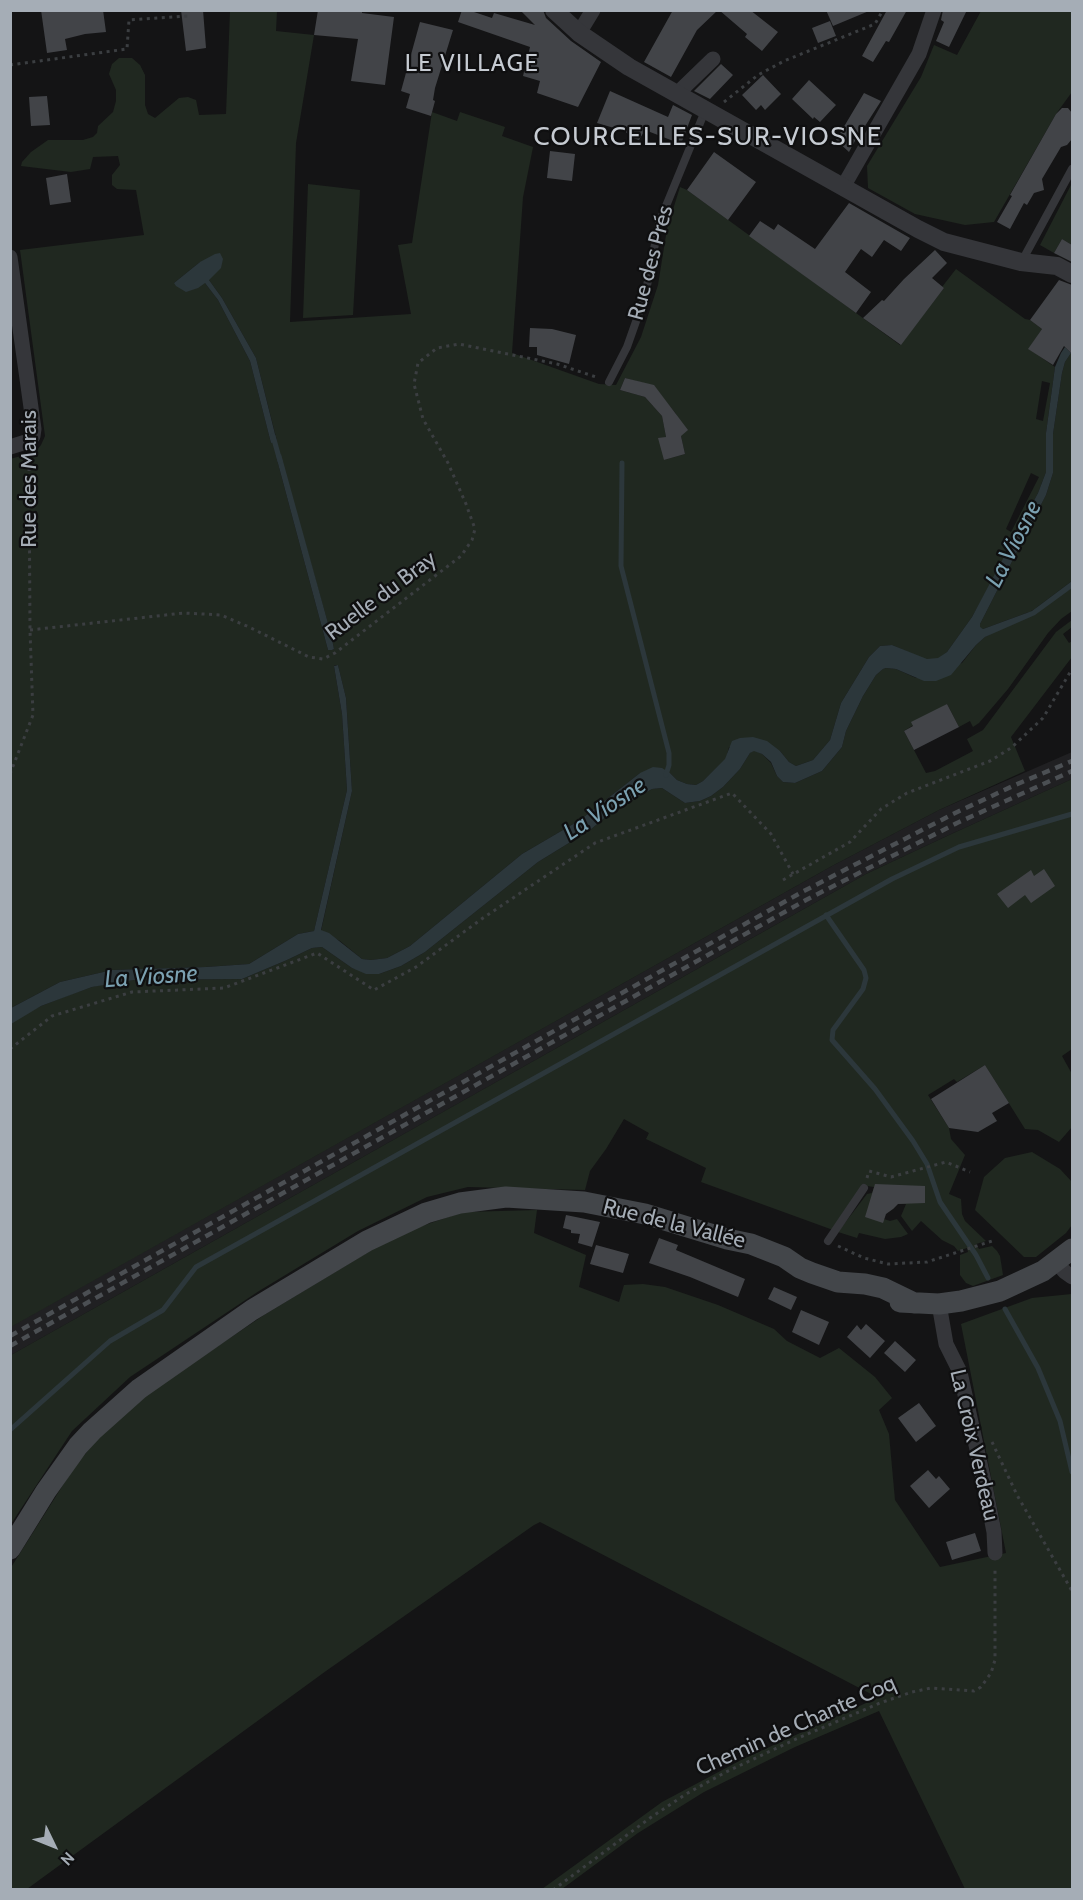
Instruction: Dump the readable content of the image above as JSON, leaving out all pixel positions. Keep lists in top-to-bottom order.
{
  "streets": {
    "main road": ["Rue de la Vallée"],
    "street": ["Rue des Marais", "La Croix Verdeau"],
    "lane": ["Rue des Prés"],
    "path": ["Ruelle du Bray", "Chemin de Chante Coq"]
  },
  "crossings": [
    ["Rue des Prés", "Ruelle du Bray"],
    ["Rue des Marais", "Ruelle du Bray"],
    ["Rue de la Vallée", "La Croix Verdeau"],
    ["La Croix Verdeau", "Chemin de Chante Coq"]
  ],
  "districts": ["LE VILLAGE", "COURCELLES-SUR-VIOSNE"],
  "water": ["La Viosne"],
  "north": "bottom right"
}
